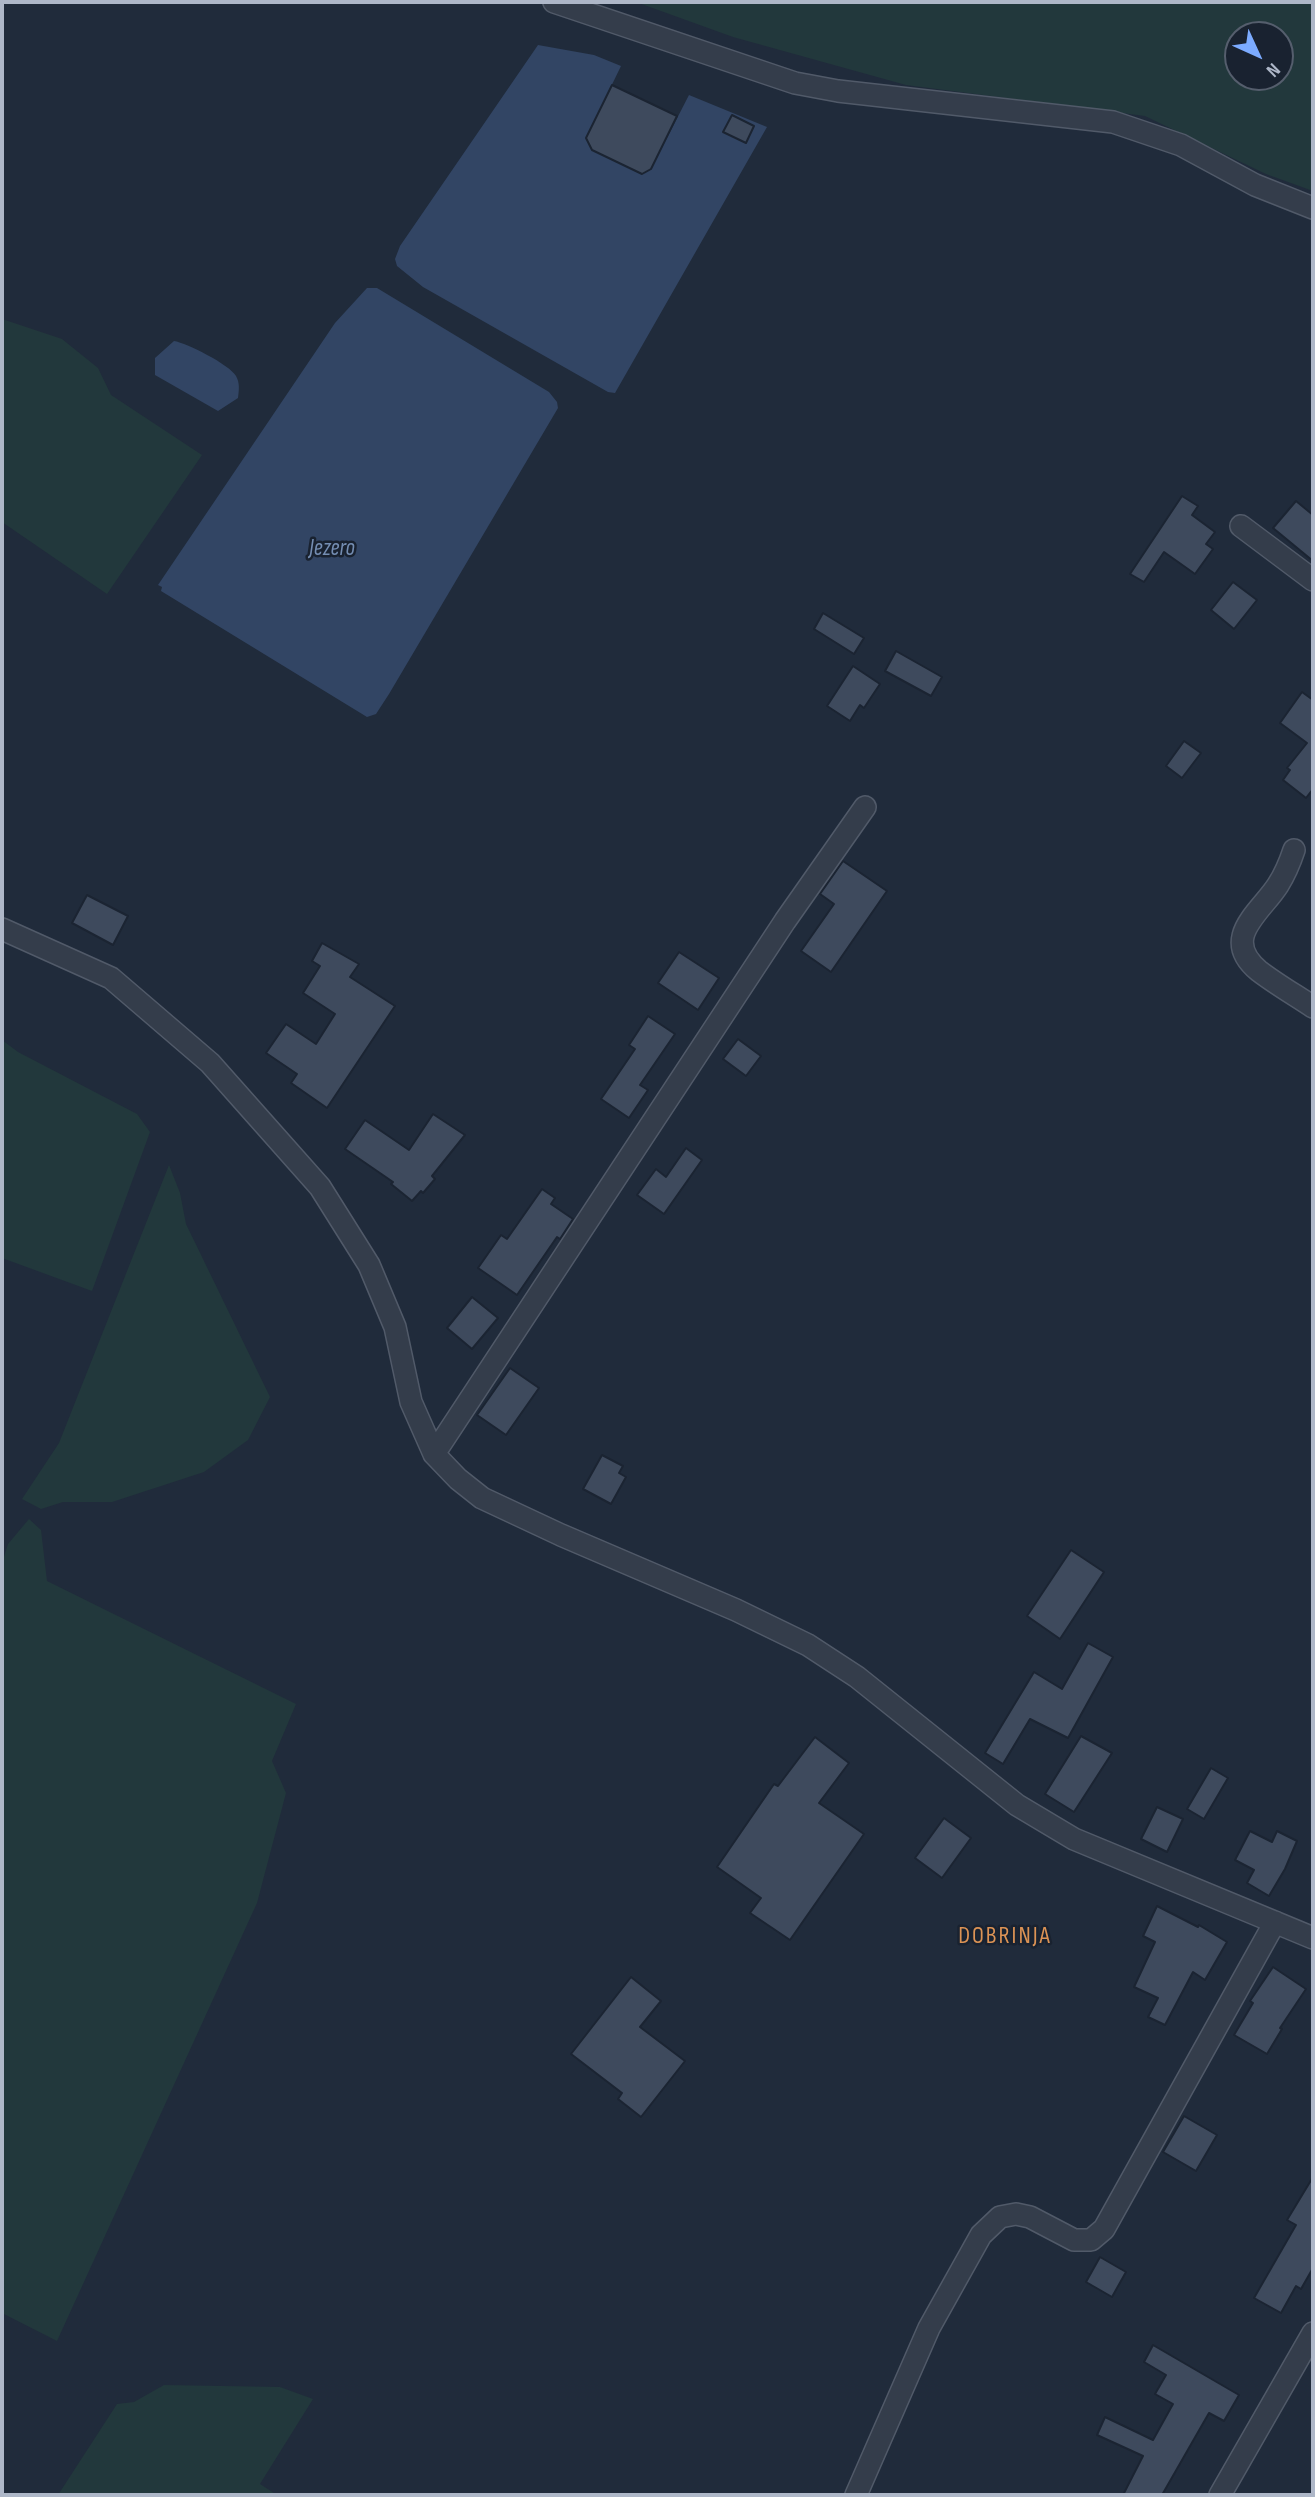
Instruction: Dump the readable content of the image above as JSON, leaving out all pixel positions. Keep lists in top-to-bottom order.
{
  "districts": ["DOBRINJA"],
  "water": ["Jezero"],
  "north": "bottom right"
}
